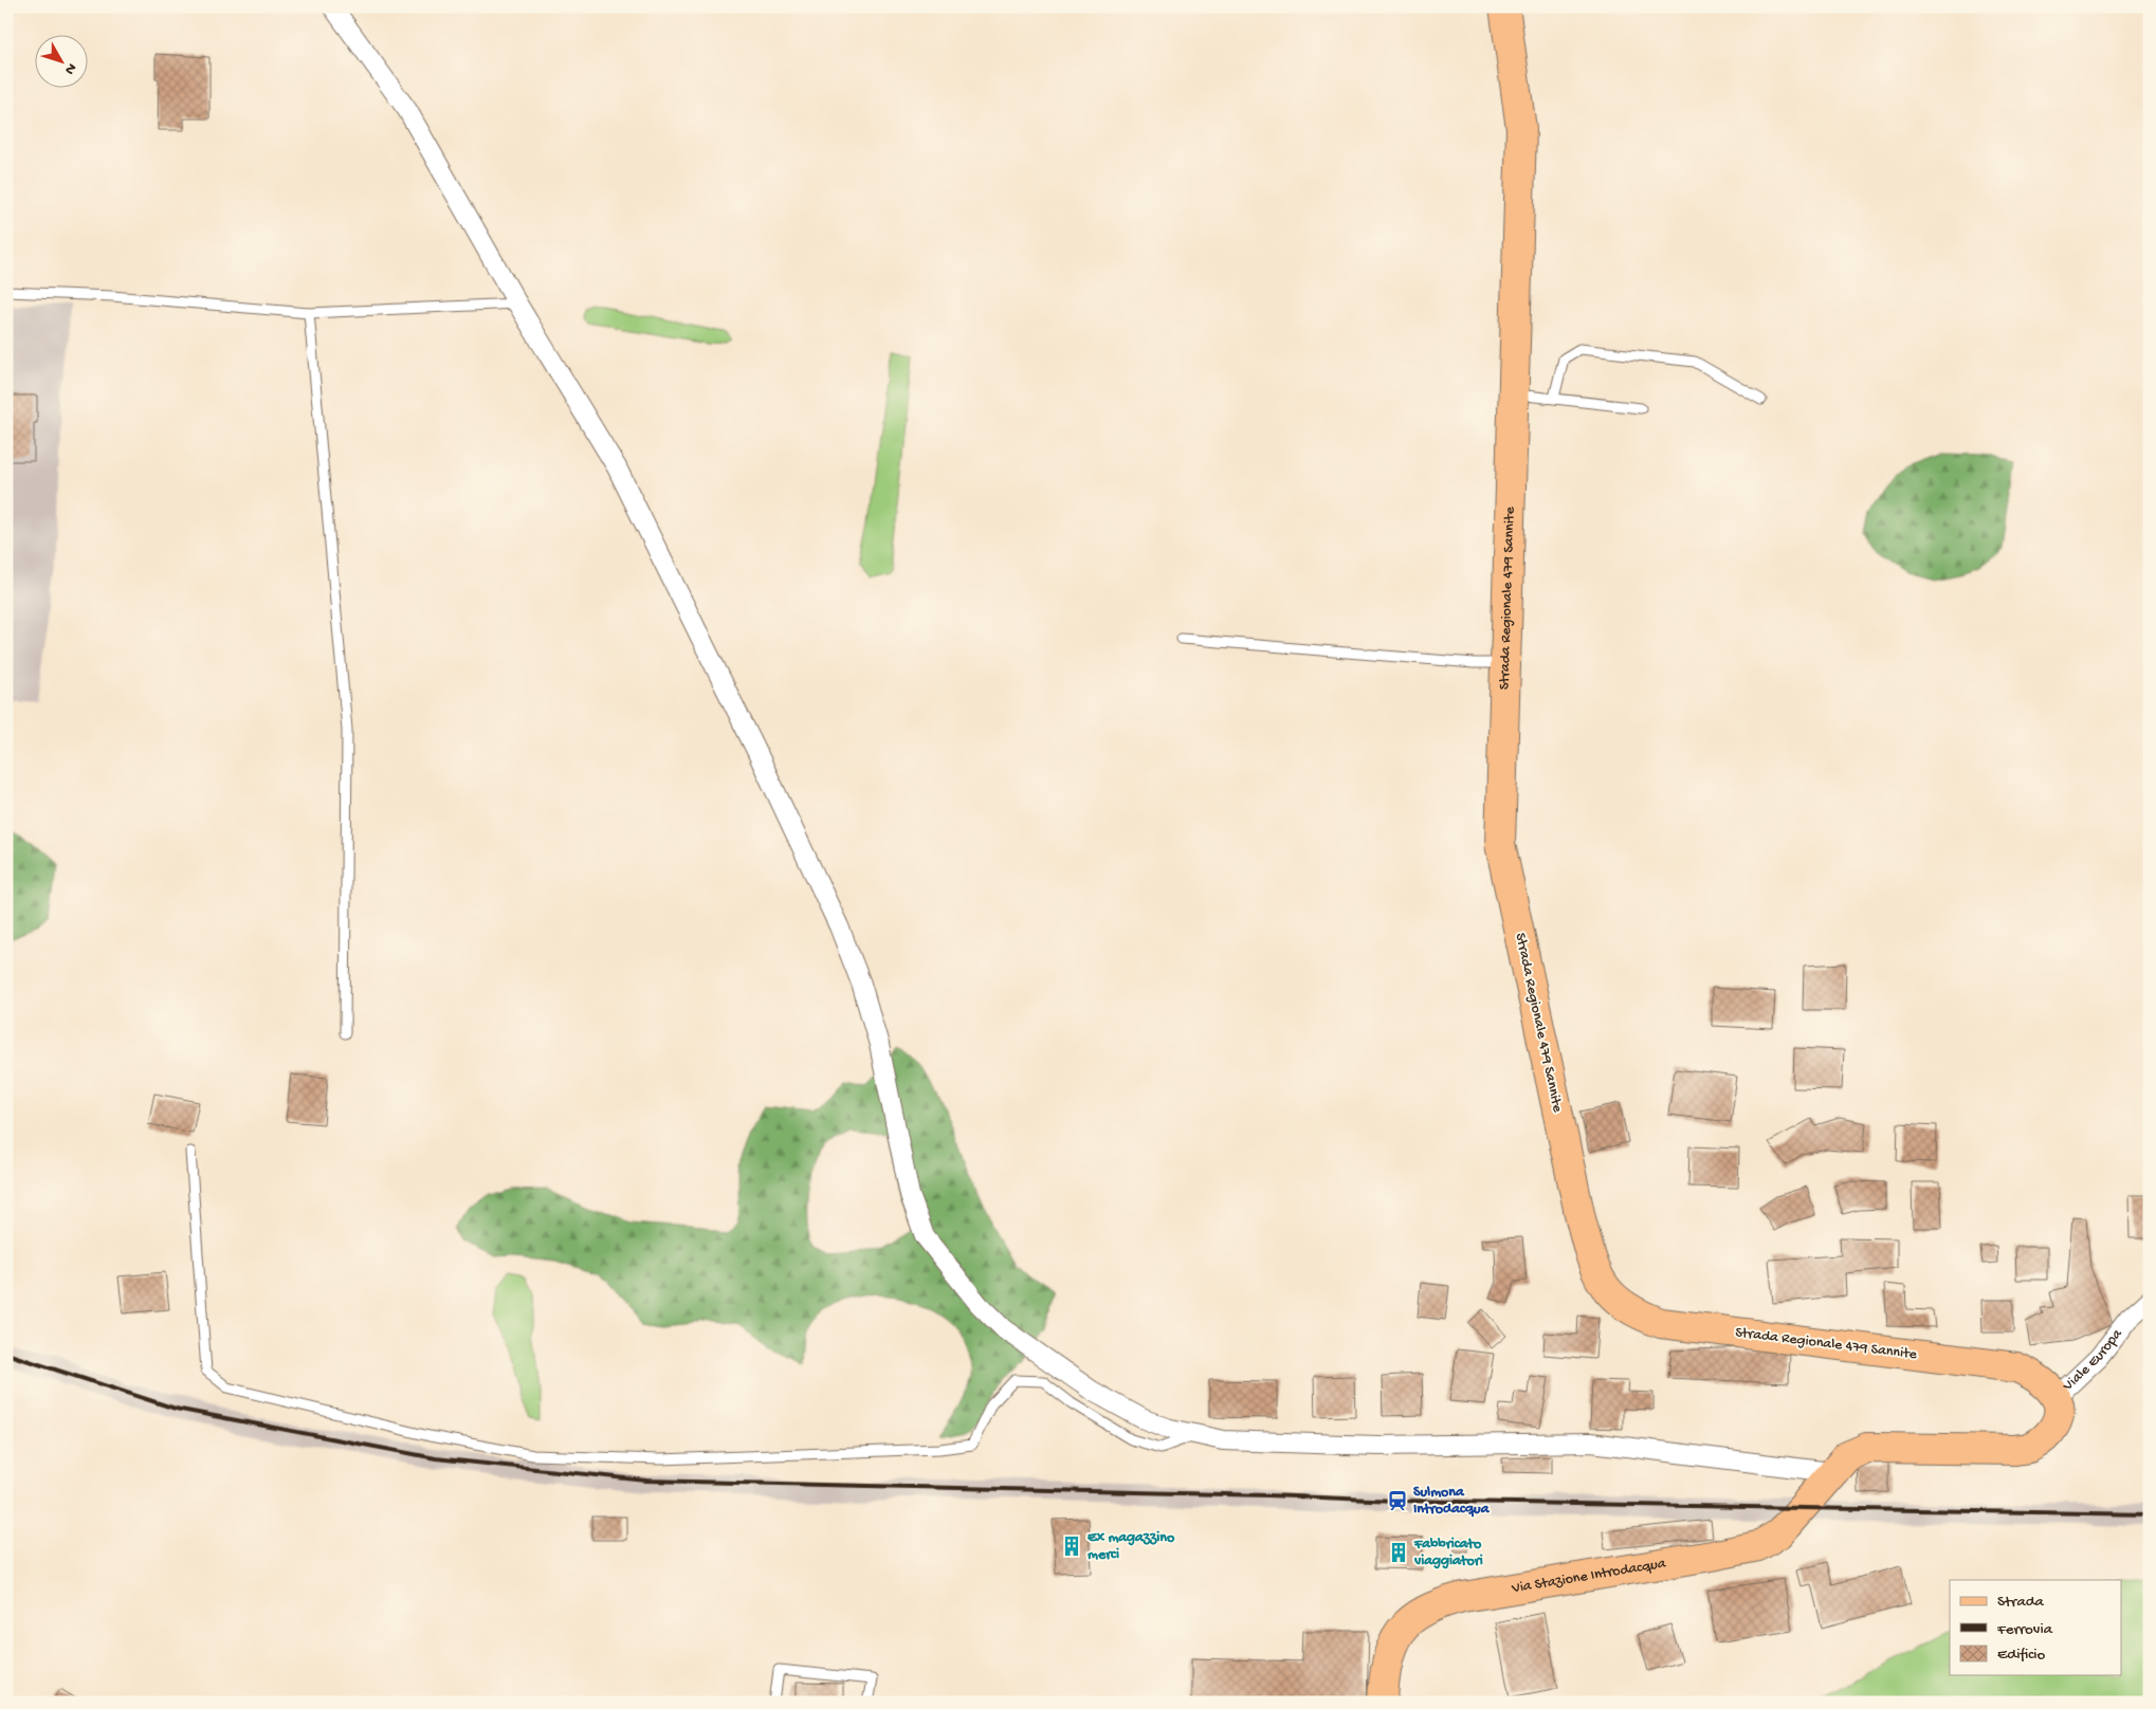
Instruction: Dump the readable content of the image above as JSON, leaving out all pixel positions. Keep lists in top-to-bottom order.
{
  "streets": {
    "main road": ["Strada Regionale 479 Sannite", "Via Stazione Introdacqua"],
    "street": ["Viale Europa"]
  },
  "crossings": [
    ["Strada Regionale 479 Sannite", "Viale Europa"]
  ],
  "places": {
    "station": ["Sulmona Introdacqua"],
    "building": ["Ex magazzino merci", "Fabbricato viaggiatori"]
  },
  "legend": ["Strada", "Ferrovia", "Edificio"],
  "north": "bottom right"
}
